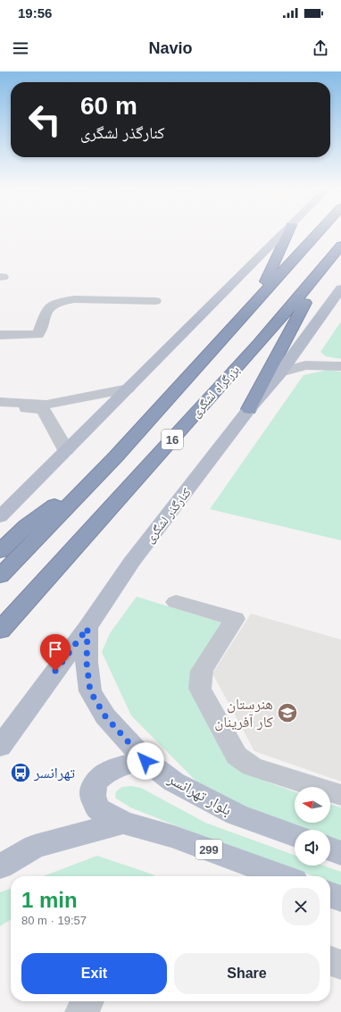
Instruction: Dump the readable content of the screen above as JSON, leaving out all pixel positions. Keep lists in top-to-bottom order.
{
  "streets": {
    "highway": ["بزرگراه لشگری", "16"],
    "main road": ["کنارگذر لشگری", "بلوار تهرانسر", "299"]
  },
  "crossings": [
    ["کنارگذر لشگری", "بلوار تهرانسر"]
  ],
  "places": {
    "school or university": ["هنرستان کار آفرینان"],
    "bus stop": ["تهرانسر"]
  },
  "north": "left",
  "page": {
    "status": "19:56",
    "header": "Navio",
    "turn": ["60 m", "کنارگذر لشگری"],
    "heading": ["1 min", "80 m · 19:57"],
    "buttons": ["Exit", "Share"]
  }
}
